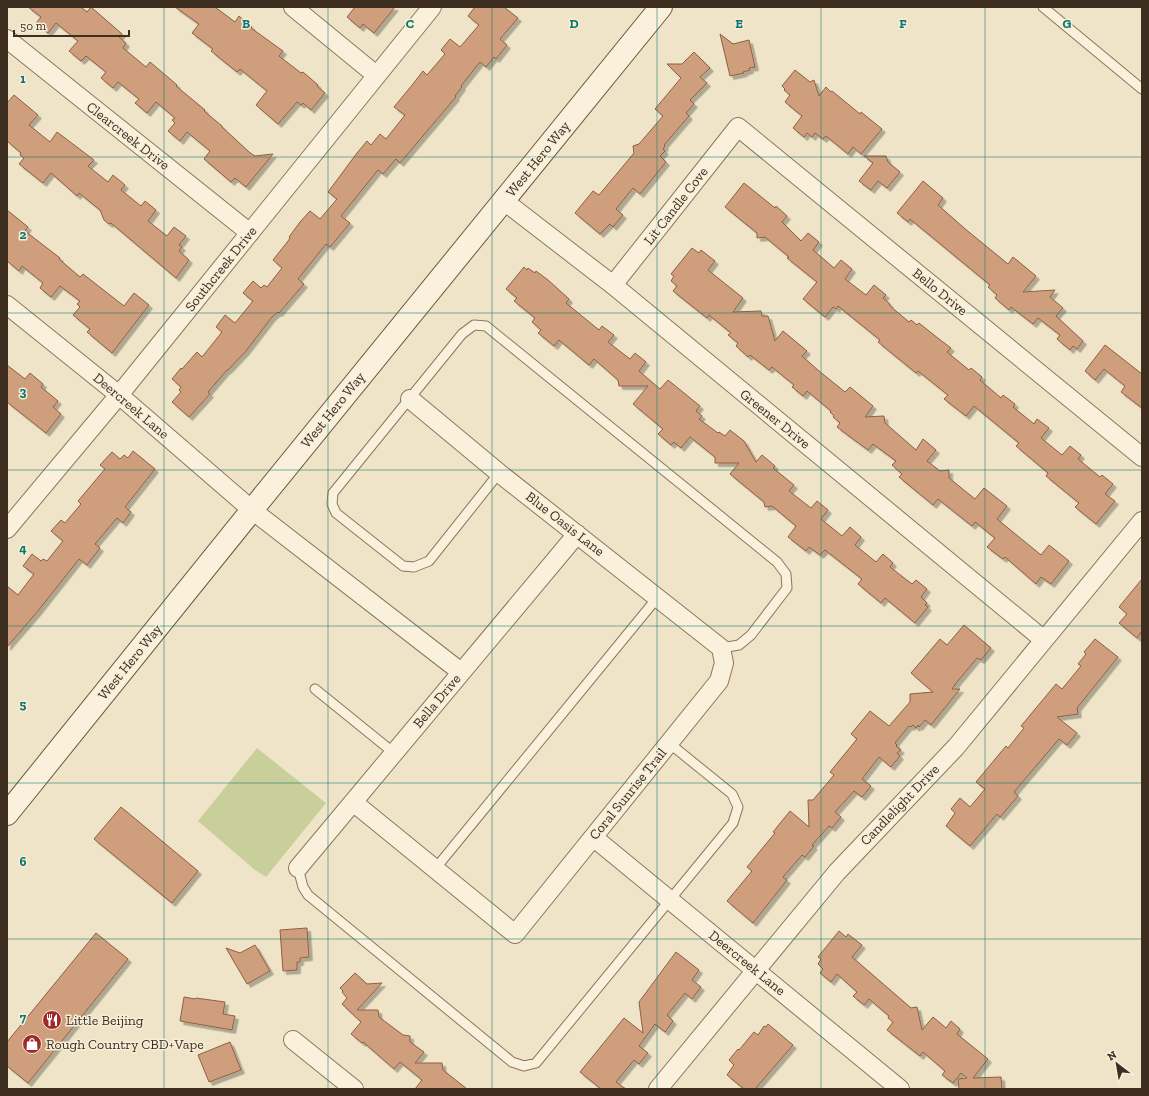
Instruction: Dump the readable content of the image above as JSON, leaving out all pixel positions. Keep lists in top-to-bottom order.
{
  "streets": {
    "main road": ["West Hero Way"],
    "street": [
      "Clearcreek Drive",
      "Lit Candle Cove",
      "Southcreek Drive",
      "Bello Drive",
      "Deercreek Lane",
      "Greener Drive",
      "Blue Oasis Lane",
      "Bella Drive",
      "Coral Sunrise Trail",
      "Candlelight Drive"
    ]
  },
  "crossings": [
    ["Clearcreek Drive", "Southcreek Drive"],
    ["West Hero Way", "Deercreek Lane"],
    ["West Hero Way", "Greener Drive"],
    ["Lit Candle Cove", "Bello Drive"],
    ["Lit Candle Cove", "Greener Drive"],
    ["Southcreek Drive", "Deercreek Lane"],
    ["Deercreek Lane", "Bella Drive"],
    ["Deercreek Lane", "Coral Sunrise Trail"],
    ["Deercreek Lane", "Candlelight Drive"],
    ["Greener Drive", "Candlelight Drive"],
    ["Blue Oasis Lane", "Bella Drive"],
    ["Blue Oasis Lane", "Coral Sunrise Trail"]
  ],
  "places": {
    "restaurant": ["Little Beijing"],
    "shop": ["Rough Country CBD+Vape"]
  },
  "scale_bar": "50 m",
  "north": "top left",
  "grid": {
    "columns": [
      "B",
      "C",
      "D",
      "E",
      "F",
      "G"
    ],
    "rows": [
      "1",
      "2",
      "3",
      "4",
      "5",
      "6",
      "7"
    ]
  }
}
